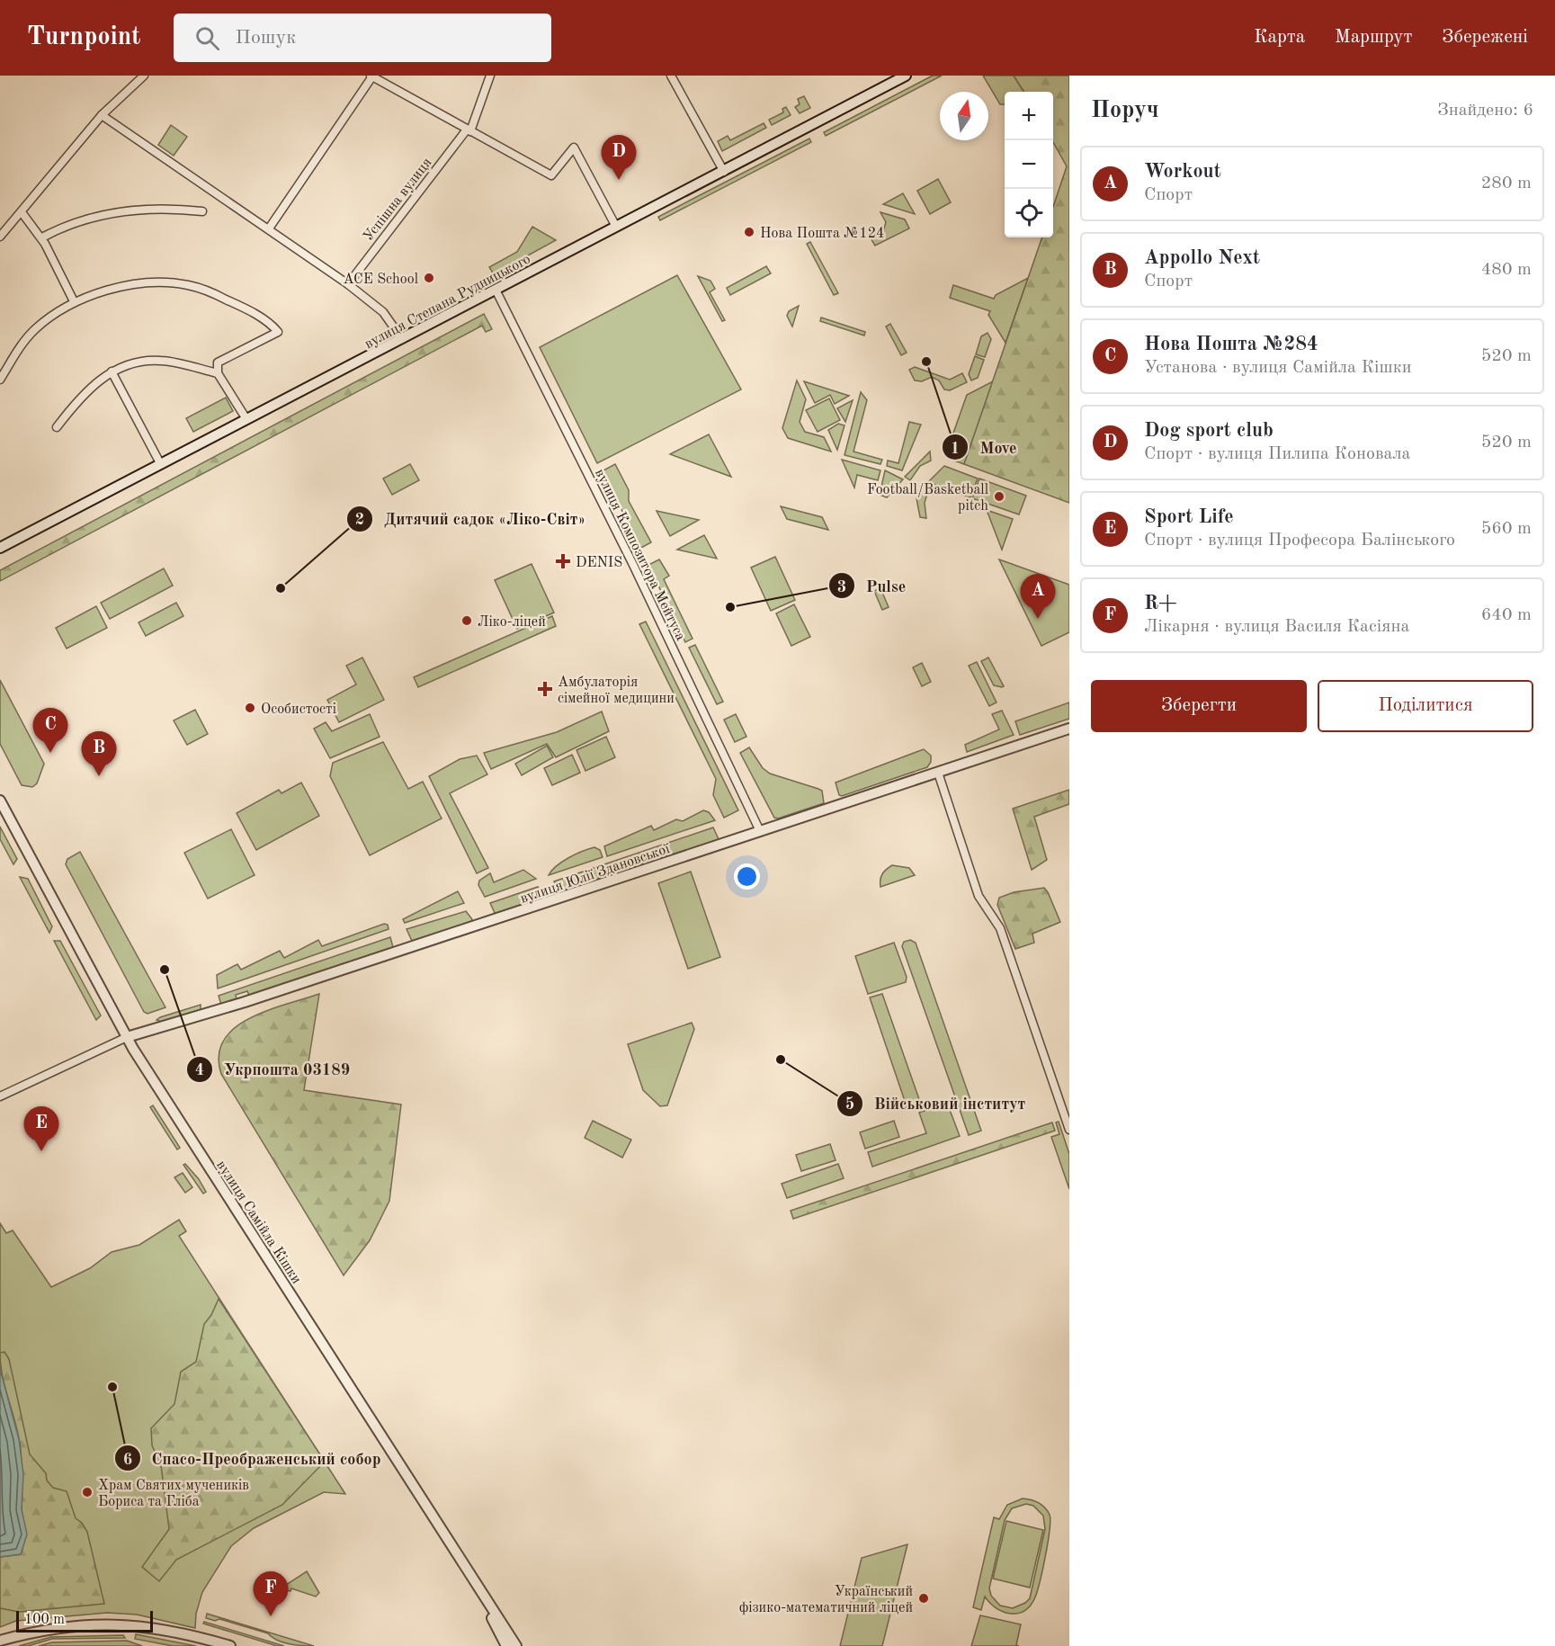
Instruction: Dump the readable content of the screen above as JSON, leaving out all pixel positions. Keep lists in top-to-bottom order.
{
  "streets": {
    "street": [
      "Успішна вулиця",
      "вулиця Степана Рудницького",
      "вулиця Композитора Мейтуса",
      "вулиця Юлії Здановської",
      "вулиця Самійла Кішки"
    ]
  },
  "crossings": [
    ["вулиця Степана Рудницького", "вулиця Композитора Мейтуса"],
    ["вулиця Композитора Мейтуса", "вулиця Юлії Здановської"],
    ["вулиця Юлії Здановської", "вулиця Самійла Кішки"]
  ],
  "places": {
    "other": [
      "Нова Пошта №124",
      "ACE School",
      "Move",
      "Football/Basketball pitch",
      "Дитячий садок «Ліко-Світ»",
      "Pulse",
      "Ліко-ліцей",
      "Особистості",
      "Укрпошта 03189",
      "Військовий інститут",
      "Спасо-Преображенський собор",
      "Храм Святих мучеників Бориса та Гліба",
      "Український фізико-математичний ліцей"
    ],
    "health": ["DENIS", "Амбулаторія сімейної медицини"]
  },
  "scale_bar": "100 m",
  "north": "top",
  "page": {
    "header": "Turnpoint",
    "search": "Пошук",
    "nav": ["Карта", "Маршрут", "Збережені"],
    "heading": ["Поруч", "Знайдено: 6"],
    "map_buttons": ["+", "−"],
    "pins": [
      "D",
      "A",
      "C",
      "B",
      "E",
      "F"
    ],
    "list": [
      {
        "mark": "A",
        "name": "Workout",
        "note": "Спорт",
        "value": "280 m"
      },
      {
        "mark": "B",
        "name": "Appollo Next",
        "note": "Спорт",
        "value": "480 m"
      },
      {
        "mark": "C",
        "name": "Нова Пошта №284",
        "note": "Установа · вулиця Самійла Кішки",
        "value": "520 m"
      },
      {
        "mark": "D",
        "name": "Dog sport club",
        "note": "Спорт · вулиця Пилипа Коновала",
        "value": "520 m"
      },
      {
        "mark": "E",
        "name": "Sport Life",
        "note": "Спорт · вулиця Професора Балінського",
        "value": "560 m"
      },
      {
        "mark": "F",
        "name": "R+",
        "note": "Лікарня · вулиця Василя Касіяна",
        "value": "640 m"
      }
    ],
    "buttons": ["Зберегти", "Поділитися"],
    "scale": "100 m"
  }
}
